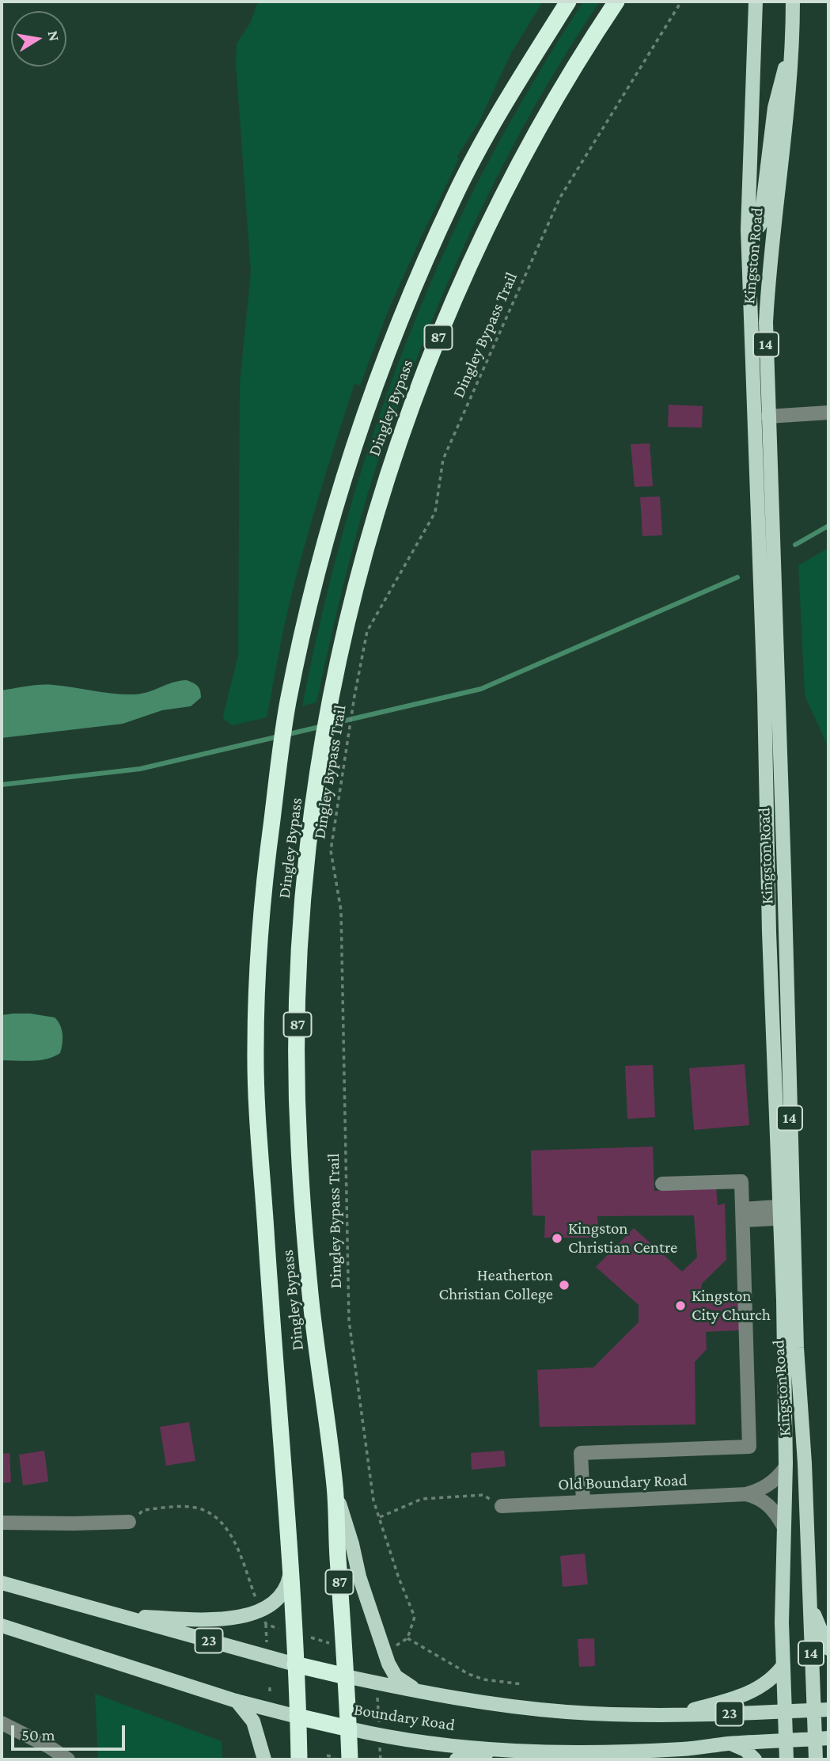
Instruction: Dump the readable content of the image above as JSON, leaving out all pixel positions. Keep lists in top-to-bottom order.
{
  "streets": {
    "highway": [
      "87",
      "Dingley Bypass",
      "23",
      "Boundary Road"
    ],
    "main road": ["Kingston Road", "14"],
    "street": ["Old Boundary Road"],
    "path": ["Dingley Bypass Trail"]
  },
  "crossings": [
    ["Kingston Road", "14"],
    ["Kingston Road", "Old Boundary Road"],
    ["Kingston Road", "23"],
    ["Kingston Road", "Boundary Road"],
    ["14", "23"],
    ["14", "Boundary Road"],
    ["Dingley Bypass", "Boundary Road"],
    ["23", "Boundary Road"]
  ],
  "places": ["Kingston Christian Centre", "Heatherton Christian College", "Kingston City Church"],
  "scale_bar": "50 m",
  "north": "right"
}
